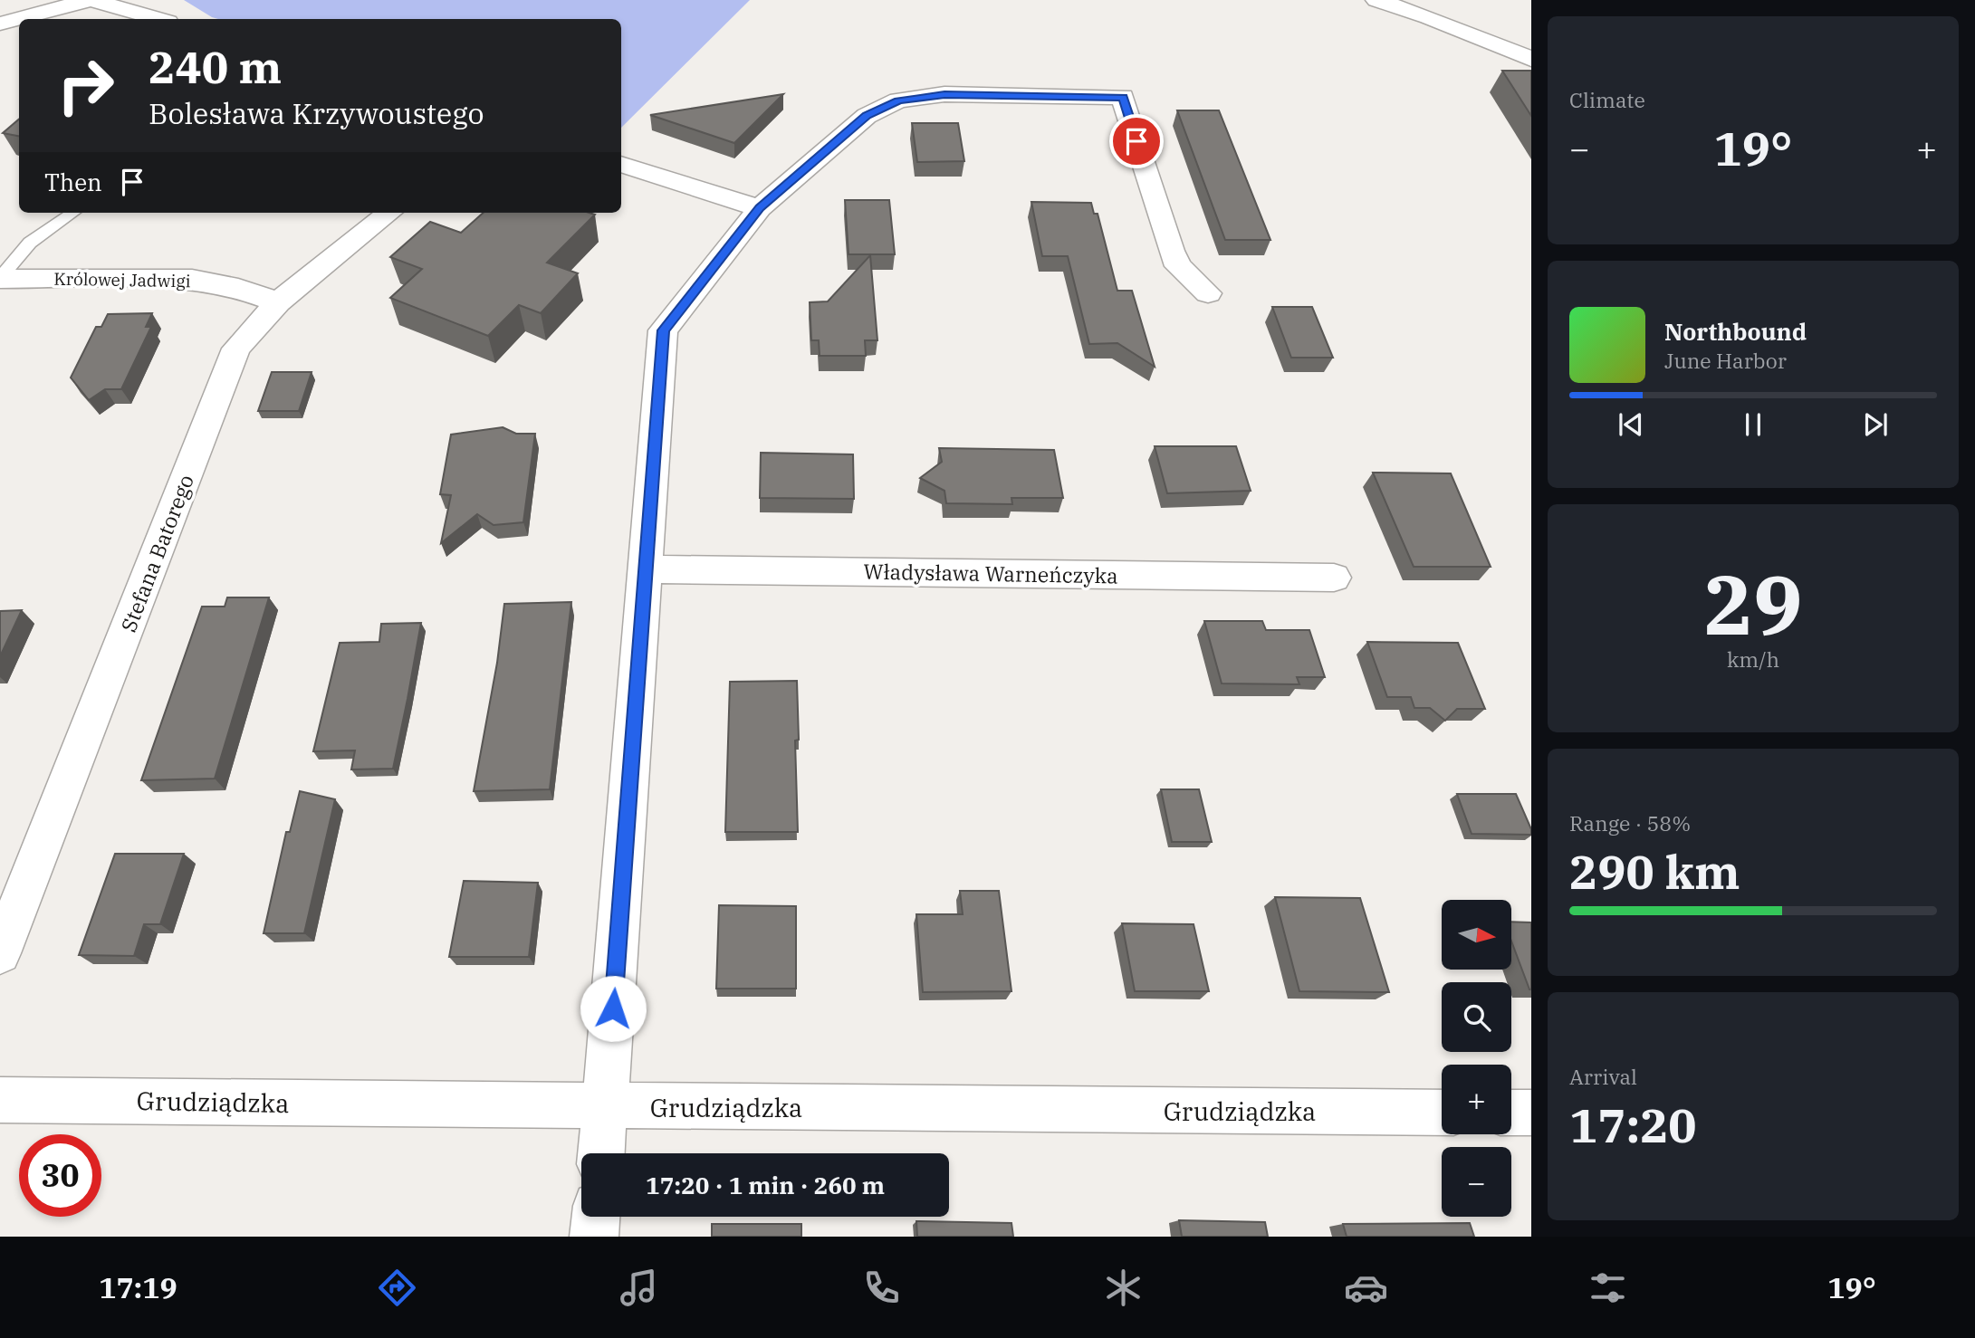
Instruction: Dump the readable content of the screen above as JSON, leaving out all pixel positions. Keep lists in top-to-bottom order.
{
  "streets": {
    "street": [
      "Królowej Jadwigi",
      "Stefana Batorego",
      "Władysława Warneńczyka",
      "Grudziądzka"
    ]
  },
  "crossings": [
    ["Królowej Jadwigi", "Stefana Batorego"]
  ],
  "north": "right",
  "page": {
    "tile": [
      "Climate",
      ["29", "km/h"],
      ["Range · 58%", "290 km"],
      ["Arrival", "17:20"]
    ],
    "turn": ["240 m", "Bolesława Krzywoustego"],
    "heat": ["−", "19°", "+"],
    "then": "Then",
    "song": ["Northbound", "June Harbor"],
    "map_buttons": ["+", "−"],
    "limit": "30",
    "trip": "17:20 · 1 min · 260 m",
    "tabs": ["17:19", "19°"]
  }
}
